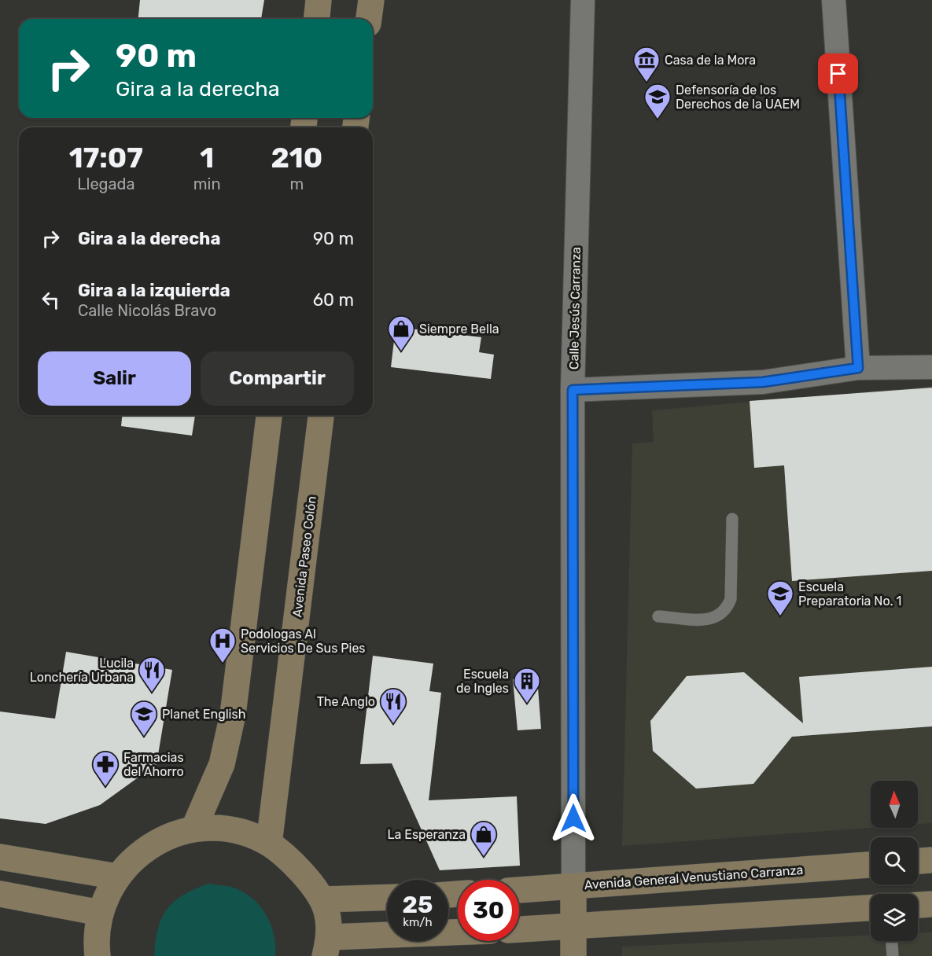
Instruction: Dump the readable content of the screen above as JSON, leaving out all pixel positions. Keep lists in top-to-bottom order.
{
  "streets": {
    "main road": ["Calle Jesús Carranza", "Avenida Paseo Colón", "Avenida General Venustiano Carranza"]
  },
  "crossings": [
    ["Calle Jesús Carranza", "Avenida General Venustiano Carranza"]
  ],
  "places": {
    "museum": ["Casa de la Mora"],
    "school or university": ["Defensoría de los Derechos de la UAEM", "Escuela Preparatoria No. 1", "Planet English"],
    "shop": ["Siempre Bella", "La Esperanza"],
    "hospital": ["Podologas Al Servicios De Sus Pies"],
    "restaurant": ["Lucila Lonchería Urbana", "The Anglo"],
    "building": ["Escuela de Ingles"],
    "pharmacy": ["Farmacias del Ahorro"]
  },
  "north": "top",
  "page": {
    "turn": ["90 m", "Gira a la derecha"],
    "eta": [
      "17:07",
      "Llegada",
      "1",
      "min",
      "210",
      "m"
    ],
    "list": [
      {
        "name": "Gira a la derecha",
        "value": "90 m"
      },
      {
        "name": "Gira a la izquierda",
        "note": "Calle Nicolás Bravo",
        "value": "60 m"
      }
    ],
    "buttons": ["Salir", "Compartir"],
    "speed": "25 km/h",
    "limit": "30"
  }
}
